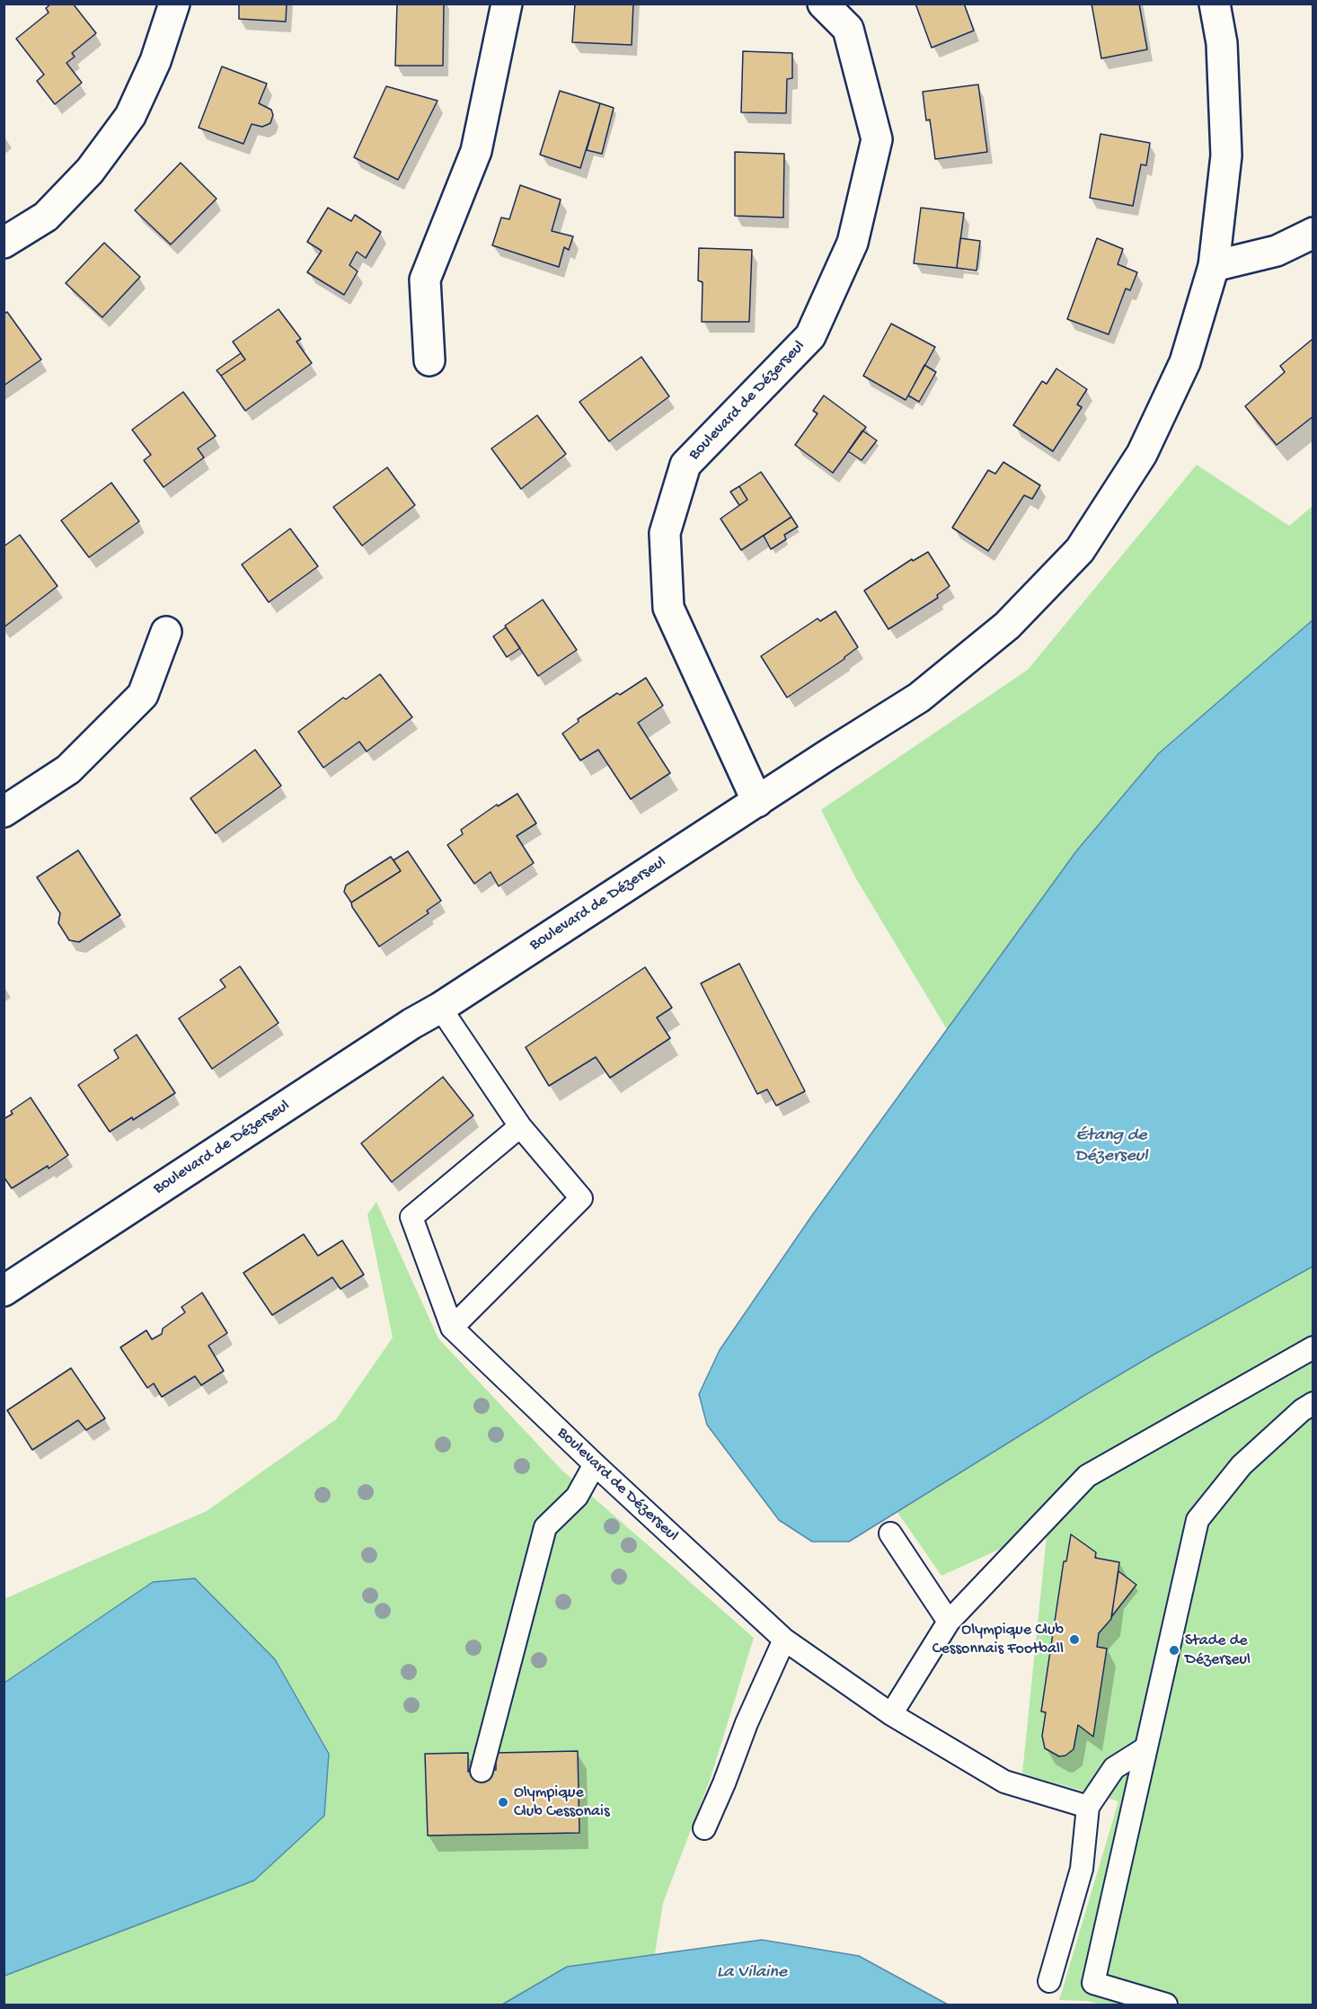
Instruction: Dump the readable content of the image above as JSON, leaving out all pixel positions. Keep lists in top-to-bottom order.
{
  "streets": {
    "street": ["Boulevard de Dézerseul"]
  },
  "water": ["Étang de Dézerseul", "La Vilaine"],
  "places": ["Olympique Club Cessonnais Football", "Stade de Dézerseul", "Olympique Club Cessonais"]
}
